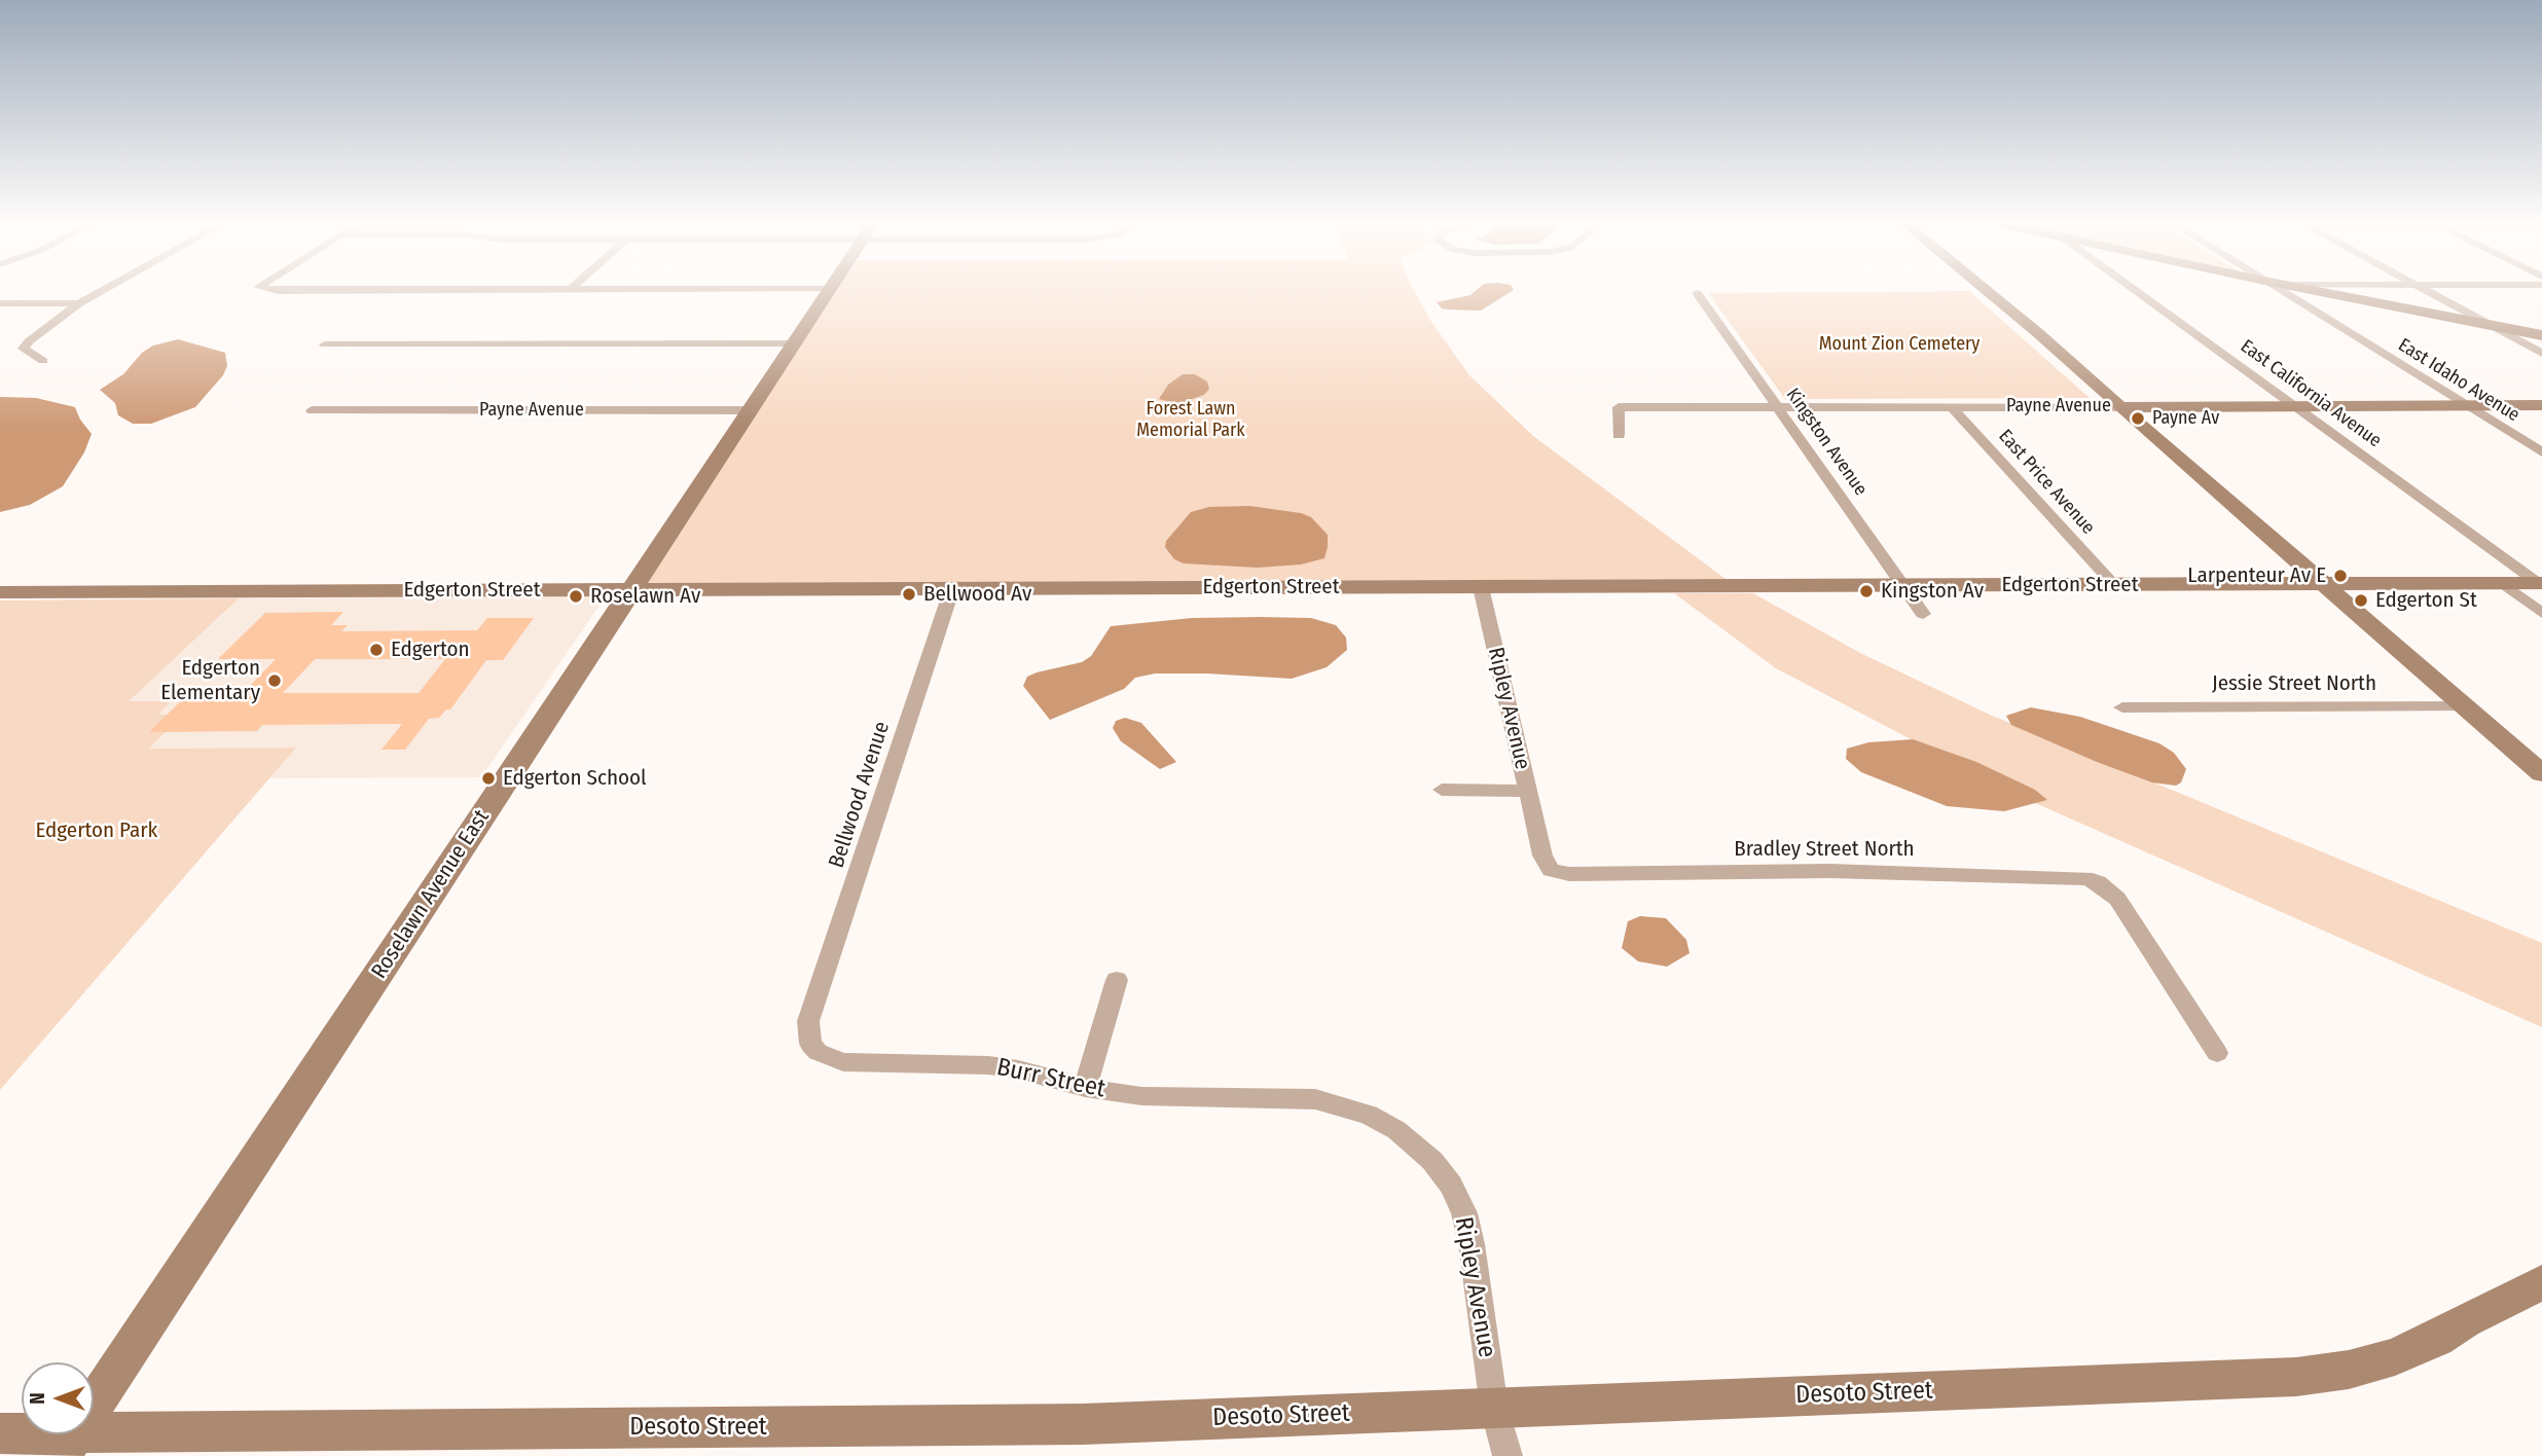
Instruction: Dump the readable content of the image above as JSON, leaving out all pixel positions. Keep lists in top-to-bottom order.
{
  "streets": {
    "street": [
      "East Idaho Avenue",
      "East California Avenue",
      "Payne Avenue",
      "Kingston Avenue",
      "East Price Avenue",
      "Edgerton Street",
      "Jessie Street North",
      "Ripley Avenue",
      "Bellwood Avenue",
      "Bradley Street North",
      "Roselawn Avenue East",
      "Burr Street",
      "Desoto Street"
    ]
  },
  "crossings": [
    ["East Idaho Avenue", "Payne Avenue"],
    ["East California Avenue", "Payne Avenue"],
    ["East California Avenue", "Edgerton Street"],
    ["Payne Avenue", "Kingston Avenue"],
    ["Payne Avenue", "East Price Avenue"],
    ["Payne Avenue", "Roselawn Avenue East"],
    ["Kingston Avenue", "Edgerton Street"],
    ["East Price Avenue", "Edgerton Street"],
    ["Edgerton Street", "Ripley Avenue"],
    ["Edgerton Street", "Bellwood Avenue"],
    ["Edgerton Street", "Roselawn Avenue East"],
    ["Ripley Avenue", "Bradley Street North"],
    ["Ripley Avenue", "Burr Street"],
    ["Ripley Avenue", "Desoto Street"],
    ["Bellwood Avenue", "Burr Street"],
    ["Roselawn Avenue East", "Desoto Street"]
  ],
  "parks": ["Mount Zion Cemetery", "Forest Lawn Memorial Park", "Edgerton Park"],
  "places": [
    "Payne Av",
    "Larpenteur Av E",
    "Kingston Av",
    "Bellwood Av",
    "Roselawn Av",
    "Edgerton St",
    "Edgerton",
    "Edgerton Elementary",
    "Edgerton School"
  ],
  "north": "left"
}
